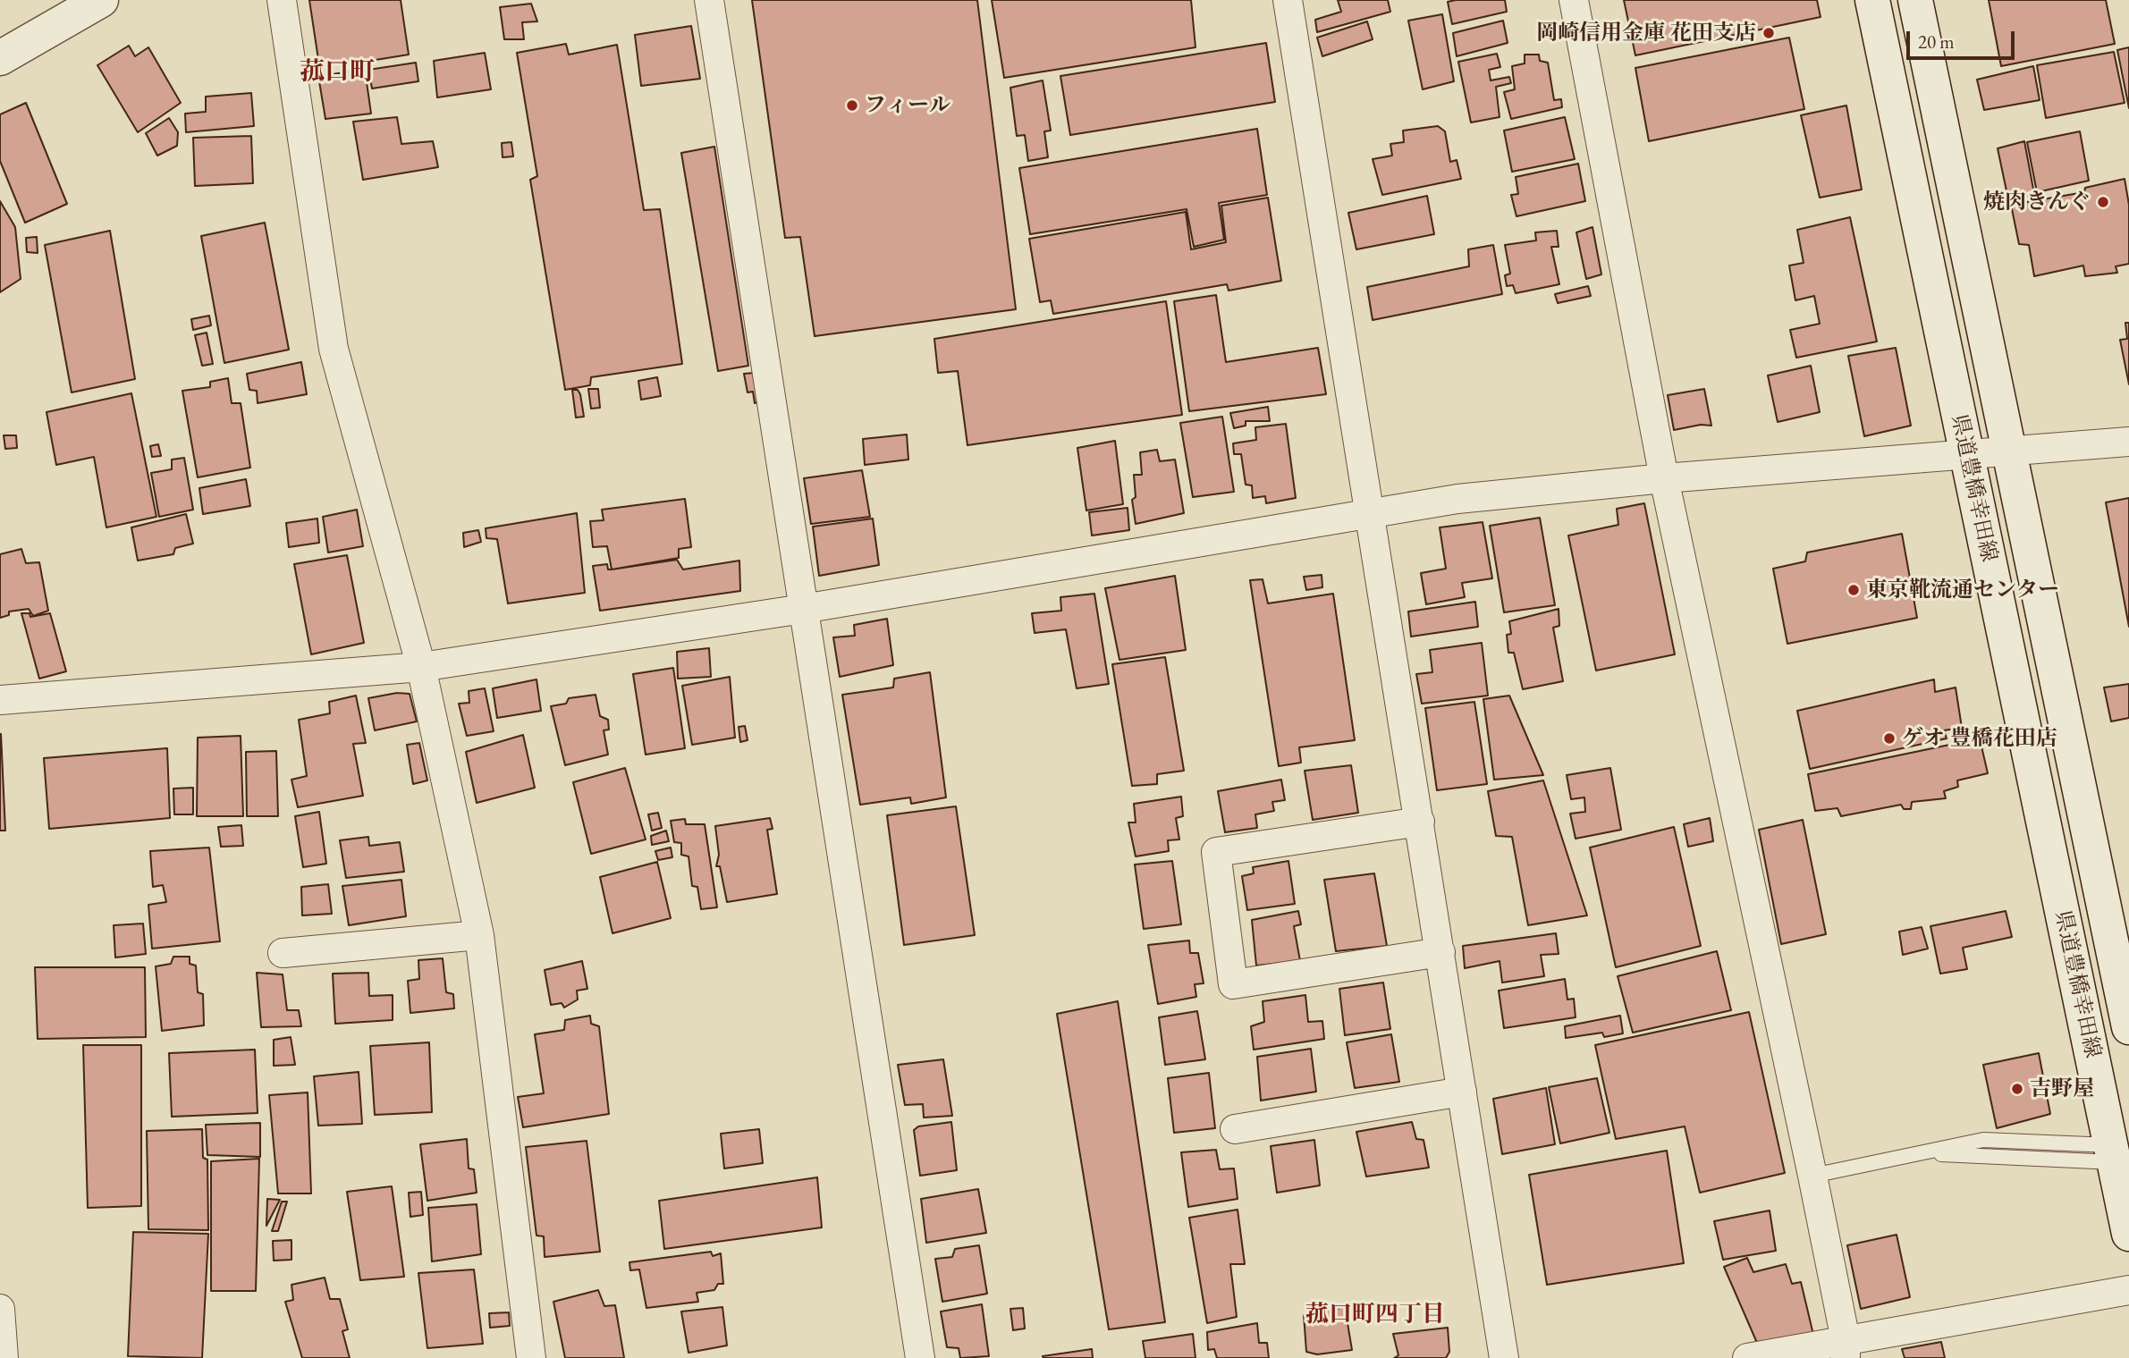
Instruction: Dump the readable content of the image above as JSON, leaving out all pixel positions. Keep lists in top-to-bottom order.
{
  "streets": {
    "main road": ["県道豊橋幸田線"]
  },
  "districts": ["菰口町", "菰口町四丁目"],
  "places": [
    "岡崎信用金庫 花田支店",
    "フィール",
    "焼肉きんぐ",
    "東京靴流通センター",
    "ゲオ 豊橋花田店",
    "吉野屋"
  ],
  "scale_bar": "20 m"
}
